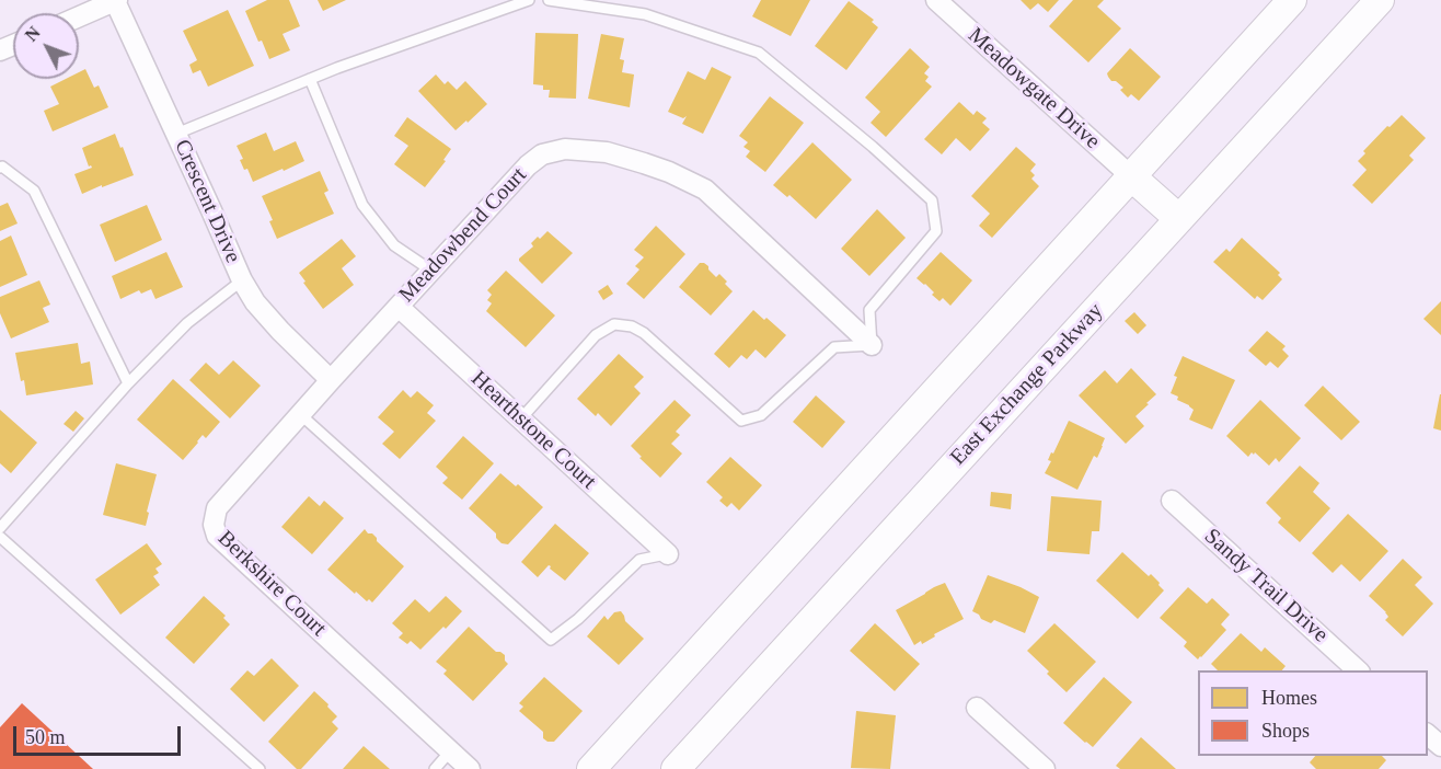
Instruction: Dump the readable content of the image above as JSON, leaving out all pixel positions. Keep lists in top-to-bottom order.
{
  "streets": {
    "main road": ["East Exchange Parkway"],
    "street": [
      "Meadowgate Drive",
      "Crescent Drive",
      "Meadowbend Court",
      "Hearthstone Court",
      "Berkshire Court",
      "Sandy Trail Drive"
    ]
  },
  "crossings": [
    ["Crescent Drive", "Meadowbend Court"],
    ["Crescent Drive", "Berkshire Court"],
    ["Meadowbend Court", "Hearthstone Court"],
    ["Meadowbend Court", "Berkshire Court"]
  ],
  "legend": ["Homes", "Shops"],
  "scale_bar": "50 m",
  "north": "top left"
}
